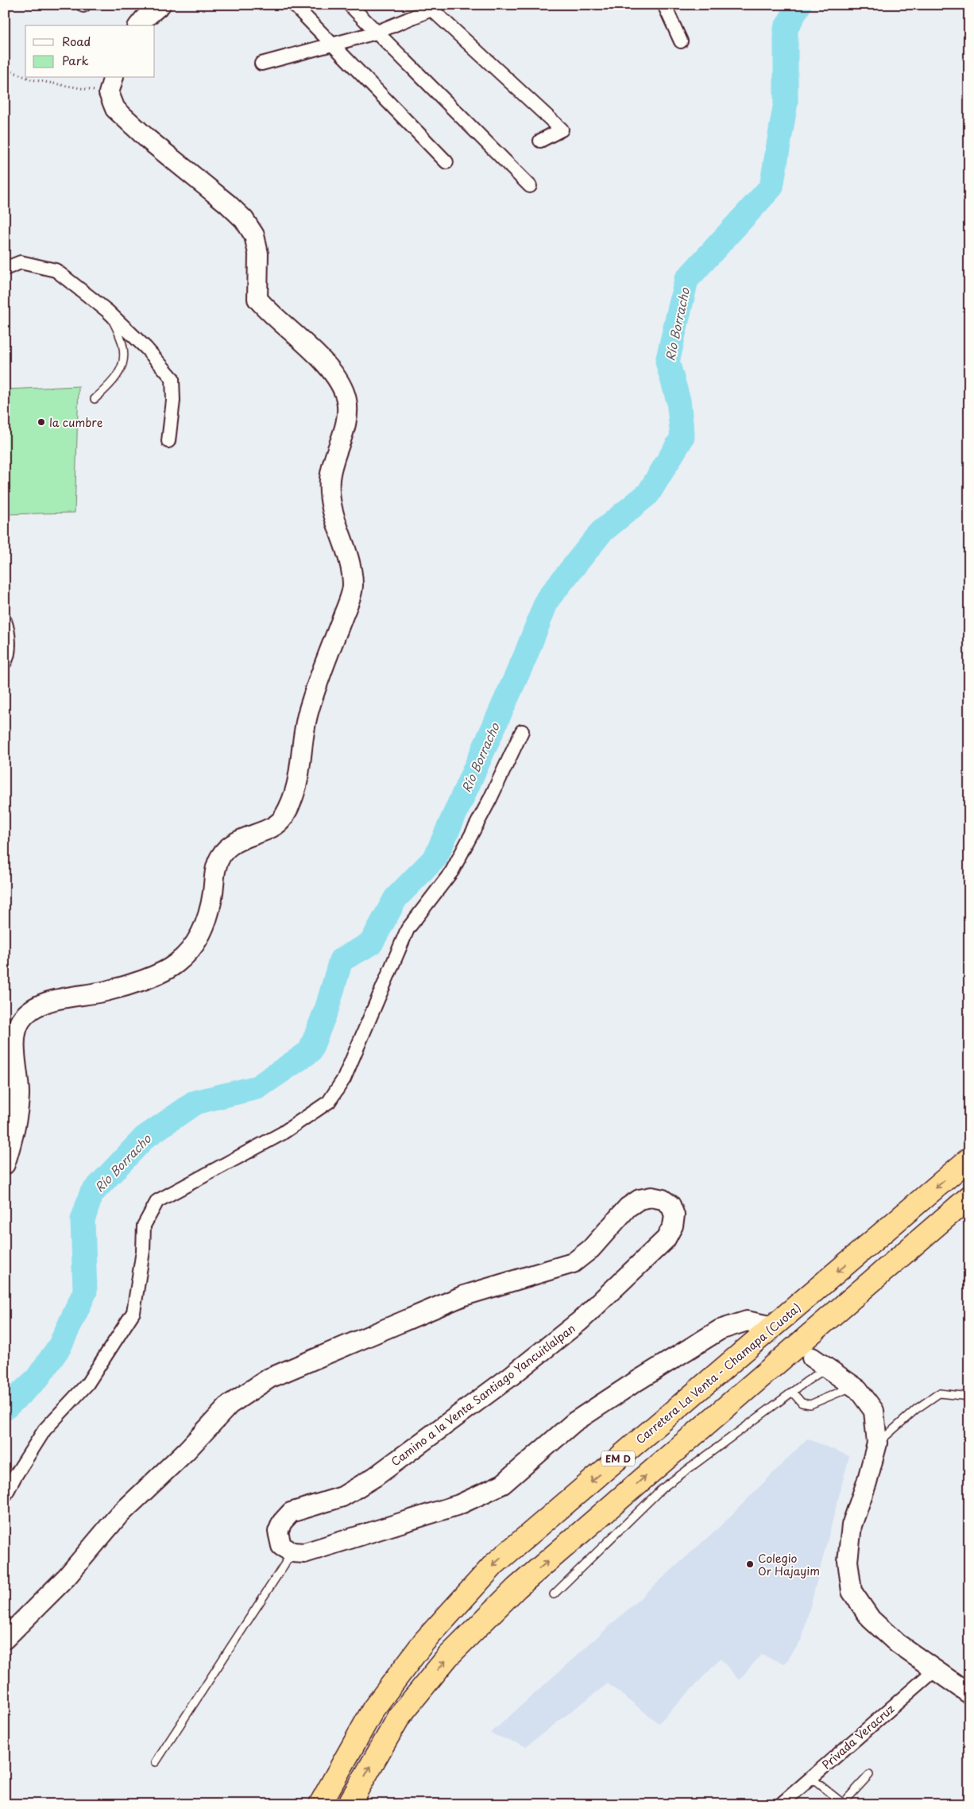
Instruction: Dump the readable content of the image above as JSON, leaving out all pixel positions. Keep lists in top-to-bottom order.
{
  "streets": {
    "highway": ["Carretera La Venta - Chamapa (Cuota)", "EM D"],
    "main road": ["Camino a la Venta Santiago Yancuitlalpan"],
    "street": ["Privada Veracruz"]
  },
  "water": ["Río Borracho"],
  "places": ["la cumbre", "Colegio Or Hajayim"],
  "legend": ["Road", "Park"]
}
